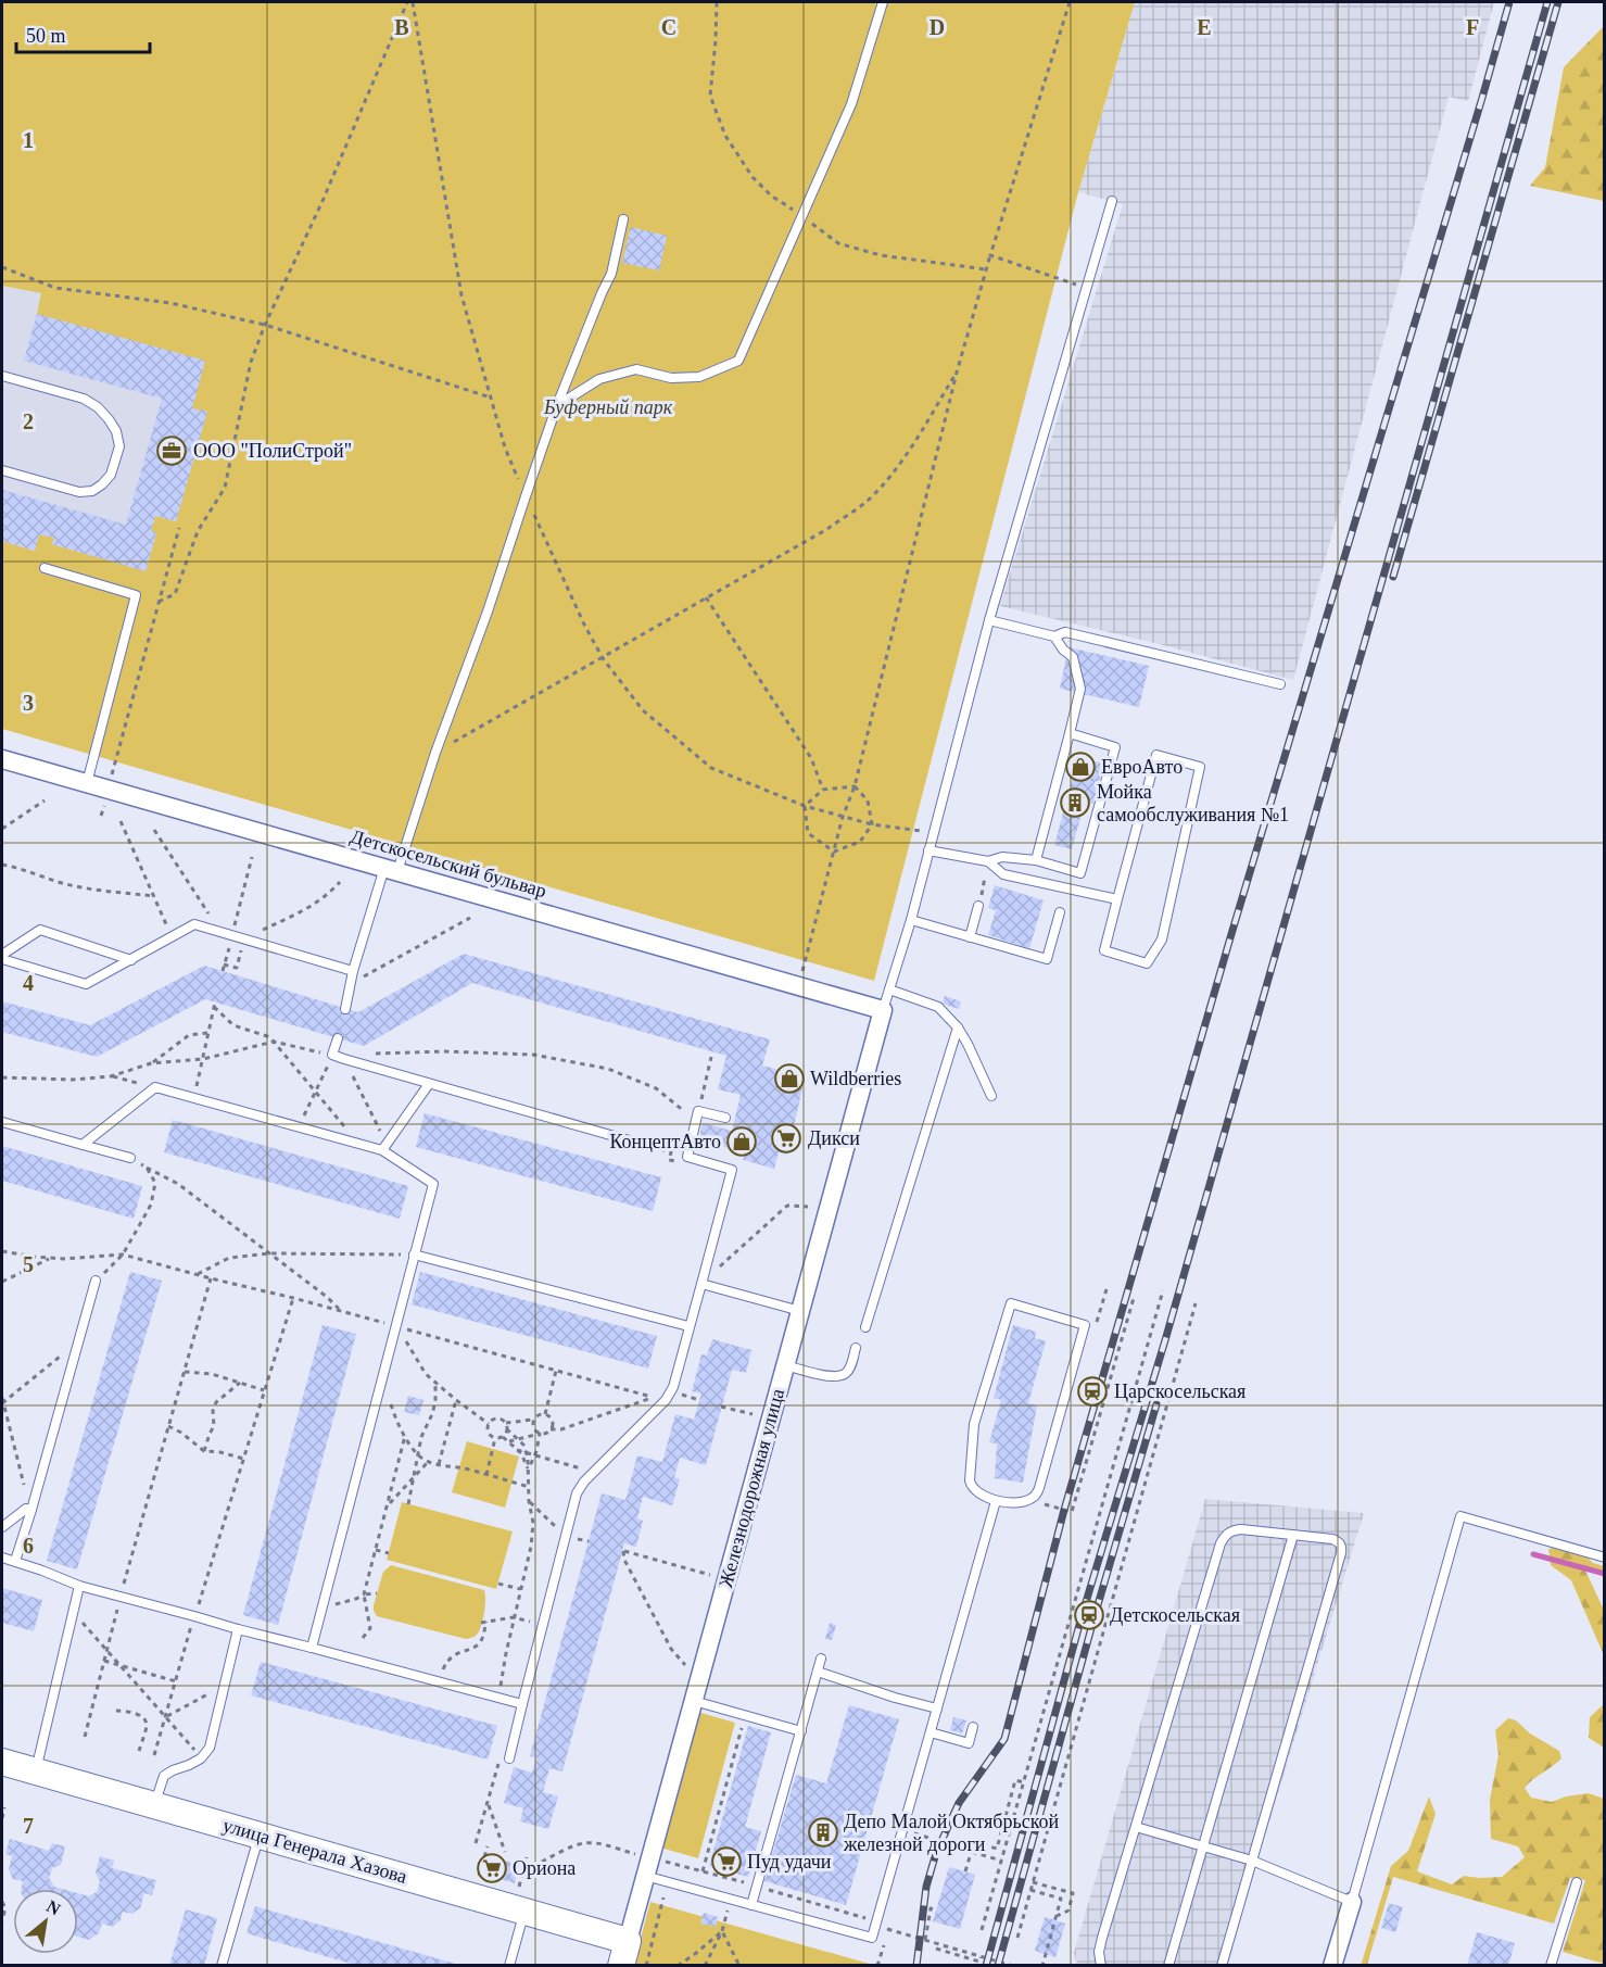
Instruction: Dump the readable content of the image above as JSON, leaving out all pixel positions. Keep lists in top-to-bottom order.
{
  "streets": {
    "street": ["Детскосельский бульвар", "Железнодорожная улица", "улица Генерала Хазова"]
  },
  "crossings": [
    ["Детскосельский бульвар", "Железнодорожная улица"],
    ["Железнодорожная улица", "улица Генерала Хазова"]
  ],
  "parks": ["Буферный парк"],
  "places": {
    "office": ["ООО \"ПолиСтрой\""],
    "shop": ["ЕвроАвто", "Wildberries", "КонцептАвто"],
    "building": ["Мойка самообслуживания №1", "Депо Малой Октябрьской железной дороги"],
    "supermarket": ["Дикси", "Пуд удачи", "Ориона"],
    "station": ["Царскосельская", "Детскосельская"]
  },
  "scale_bar": "50 m",
  "north": "top right",
  "grid": {
    "columns": [
      "B",
      "C",
      "D",
      "E",
      "F"
    ],
    "rows": [
      "1",
      "2",
      "3",
      "4",
      "5",
      "6",
      "7"
    ]
  }
}
